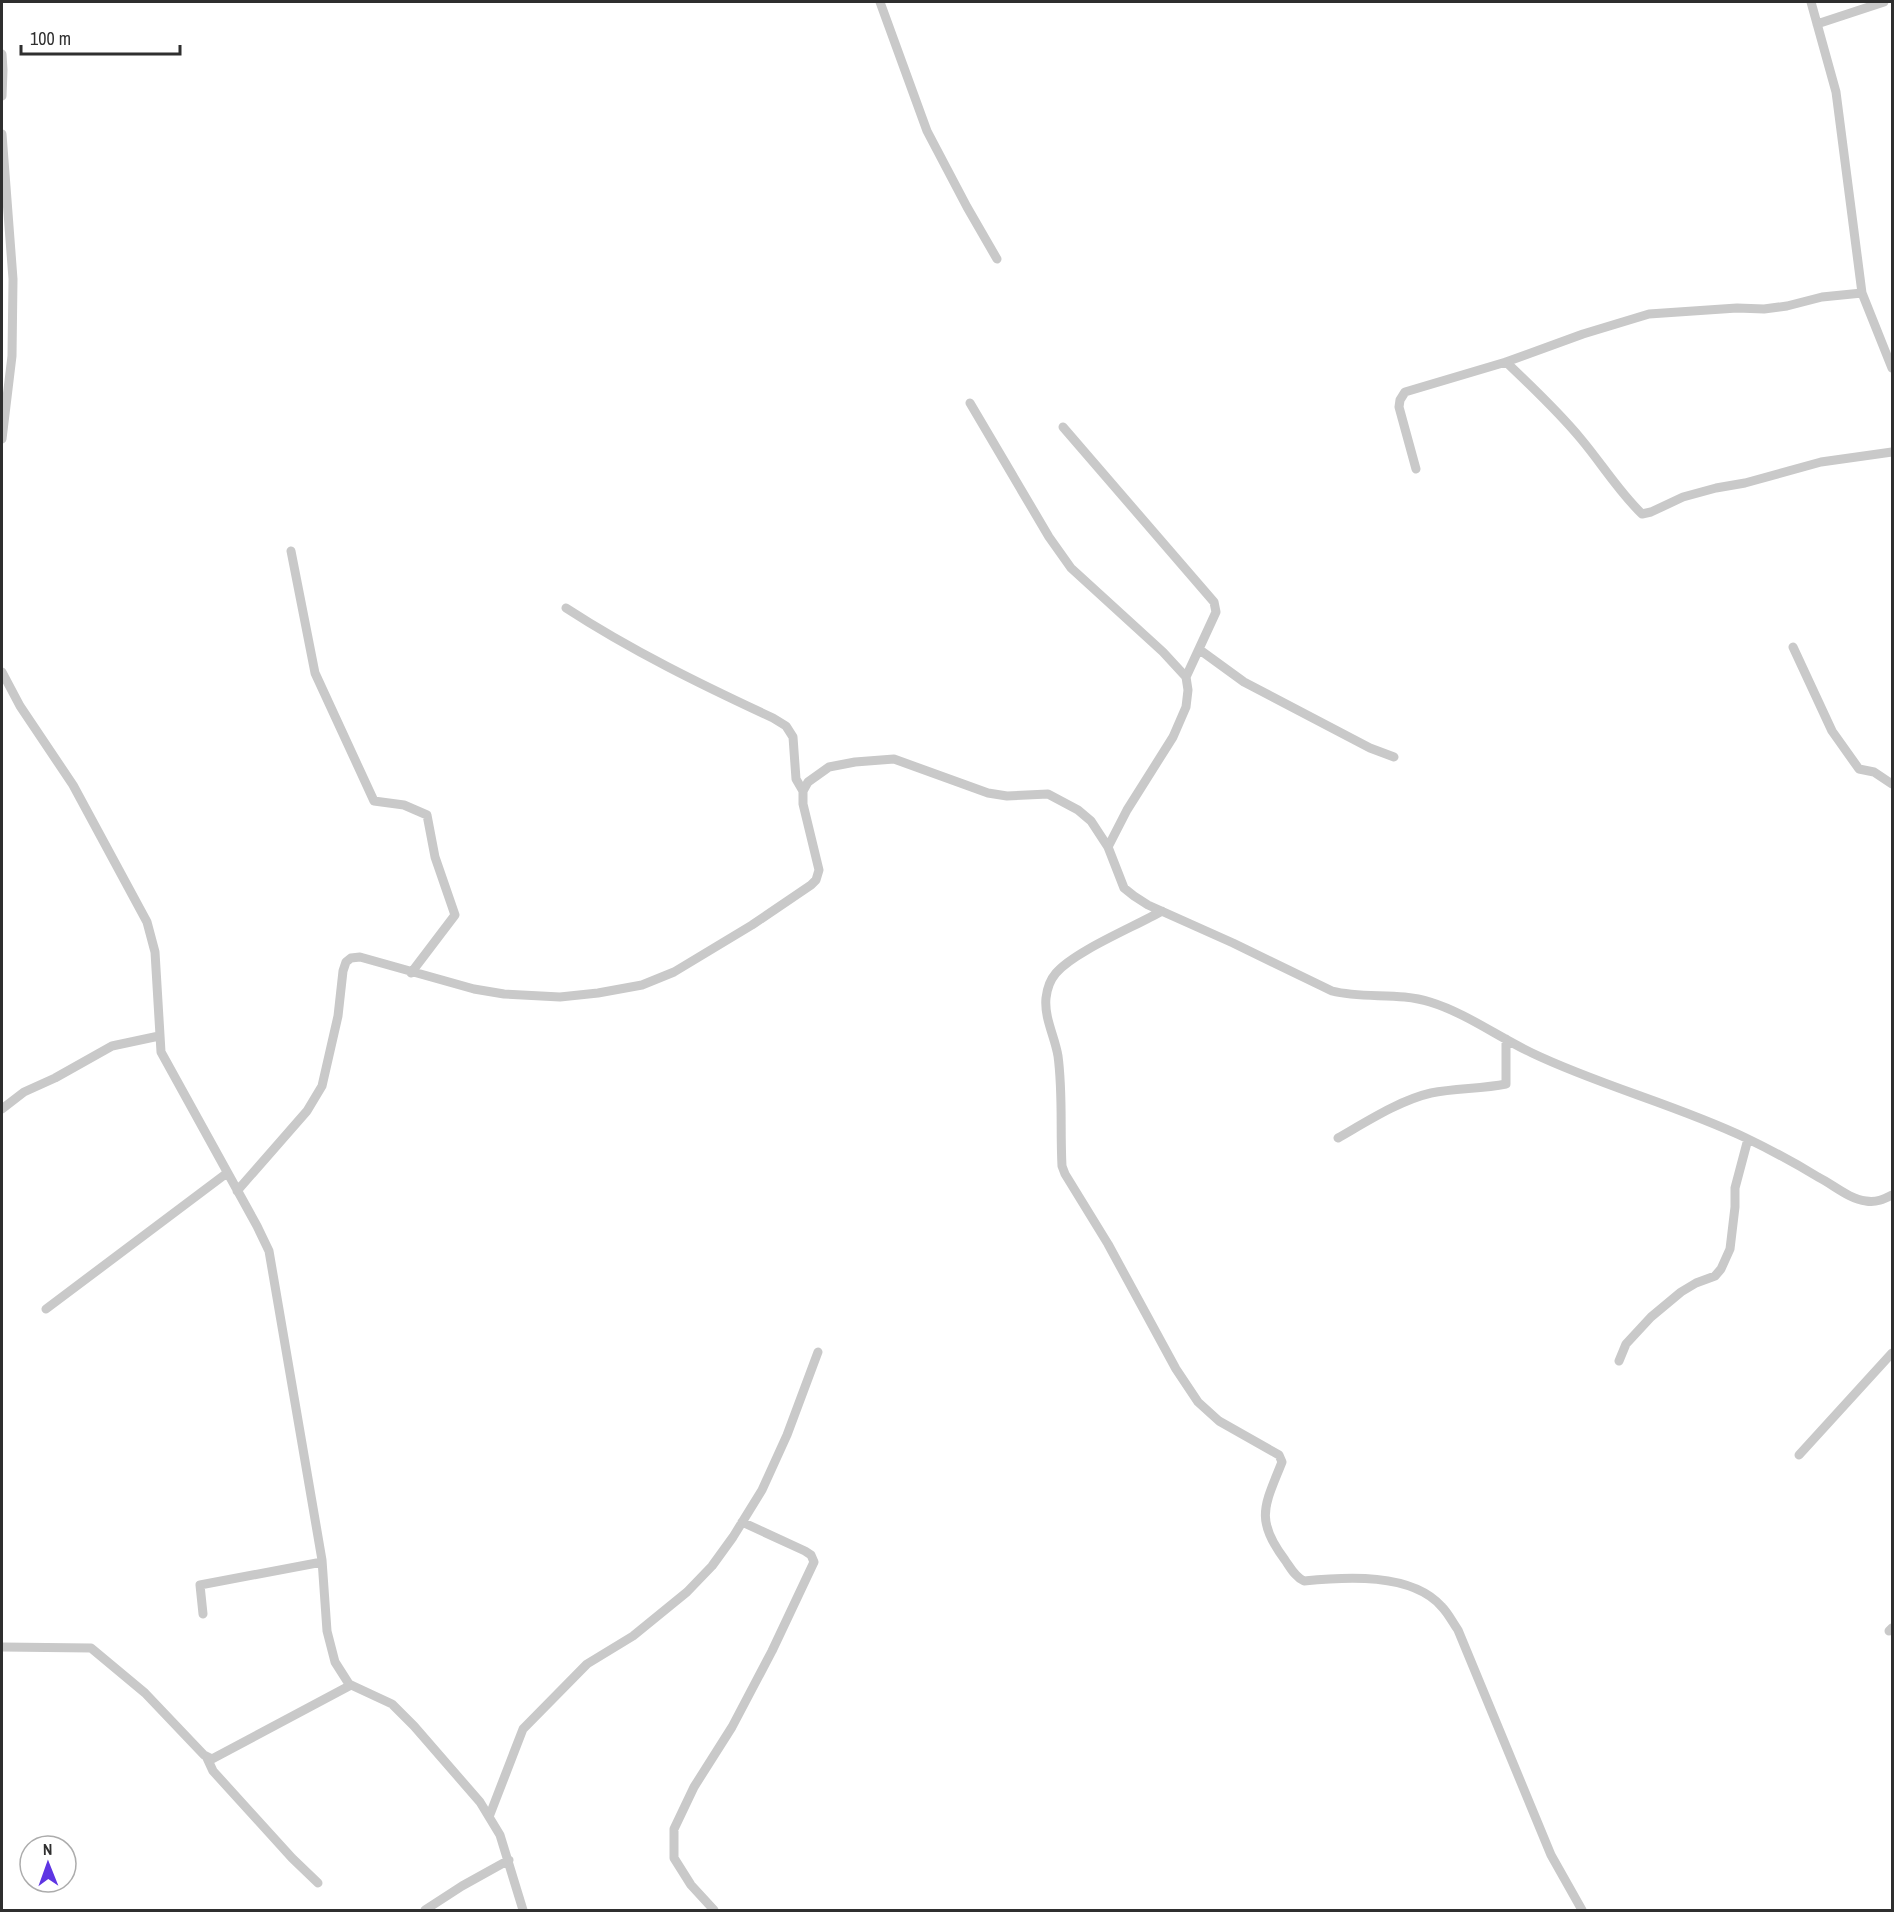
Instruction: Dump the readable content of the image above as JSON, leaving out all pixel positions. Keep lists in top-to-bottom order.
{
  "scale_bar": "100 m",
  "north": "top"
}
